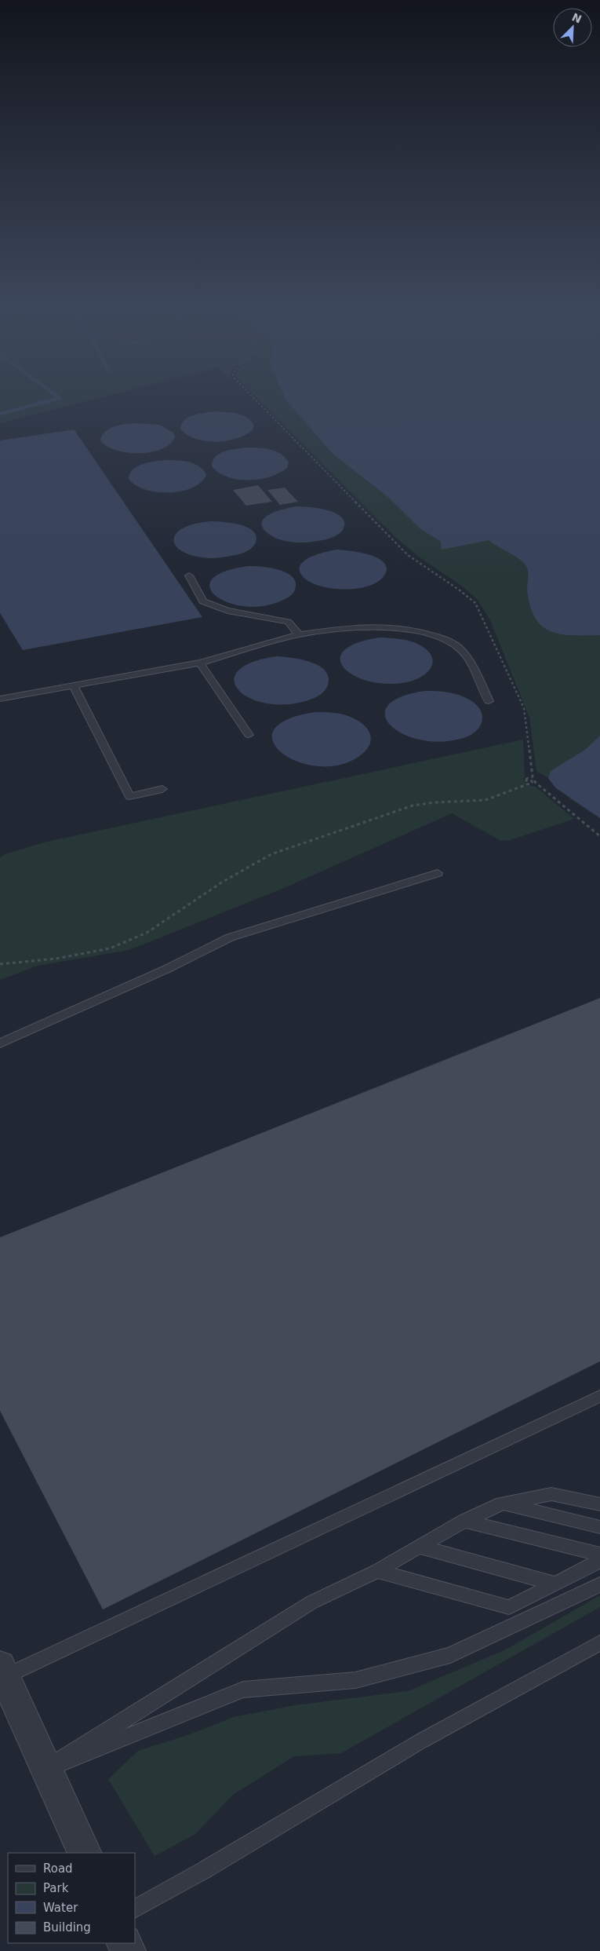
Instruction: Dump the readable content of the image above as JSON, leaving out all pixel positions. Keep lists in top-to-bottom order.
{
  "legend": [
    "Road",
    "Park",
    "Water",
    "Building"
  ],
  "north": "top right"
}
